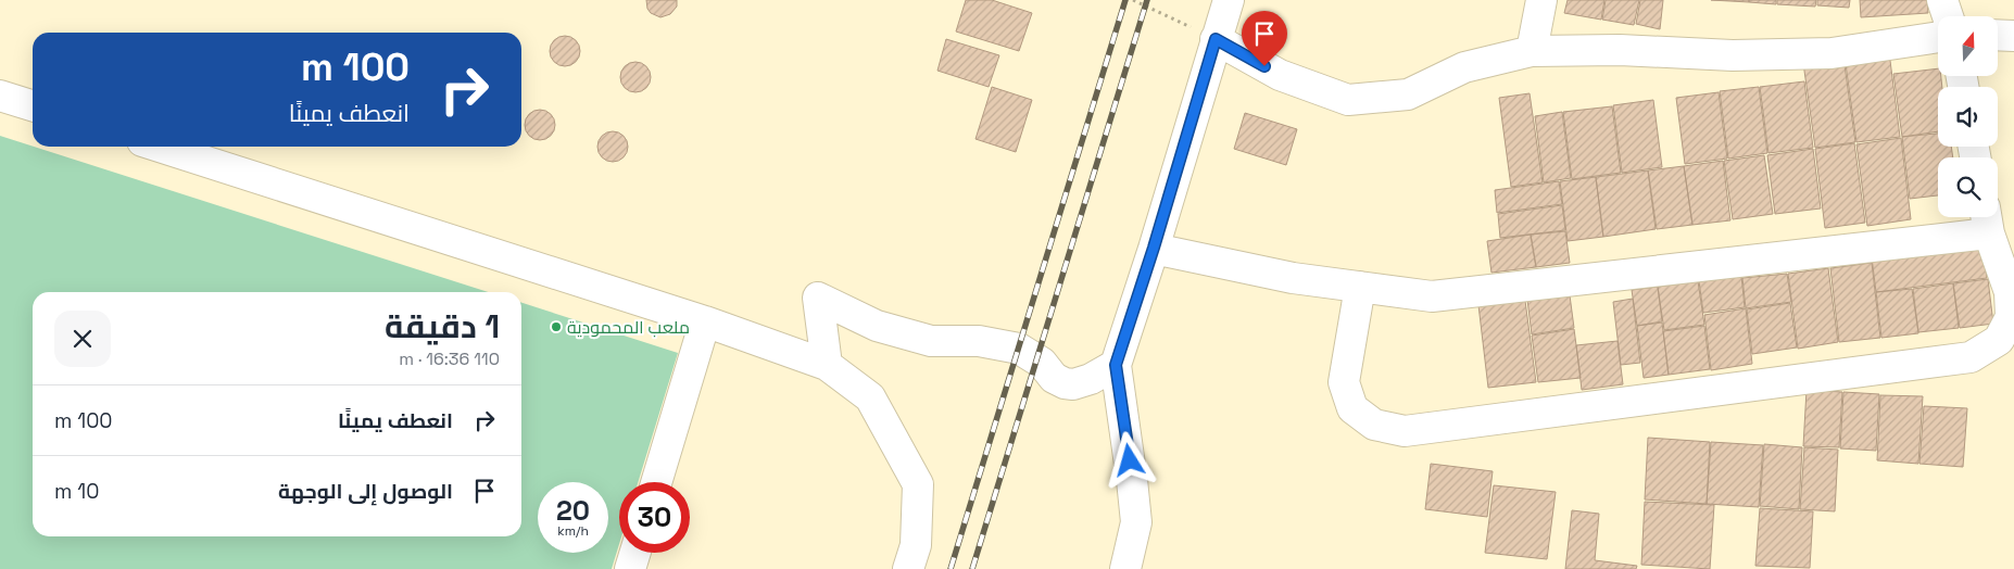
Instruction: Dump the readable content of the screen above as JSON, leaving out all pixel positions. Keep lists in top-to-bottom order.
{
  "places": ["ملعب المحمودية"],
  "north": "top",
  "page": {
    "turn": ["100 m", "انعطف يمينًا"],
    "heading": ["1 دقيقة", "110 m · 16:36"],
    "list": [
      {
        "name": "انعطف يمينًا",
        "value": "100 m"
      },
      {
        "name": "الوصول إلى الوجهة",
        "value": "10 m"
      }
    ],
    "speed": "20 km/h",
    "limit": "30"
  }
}
